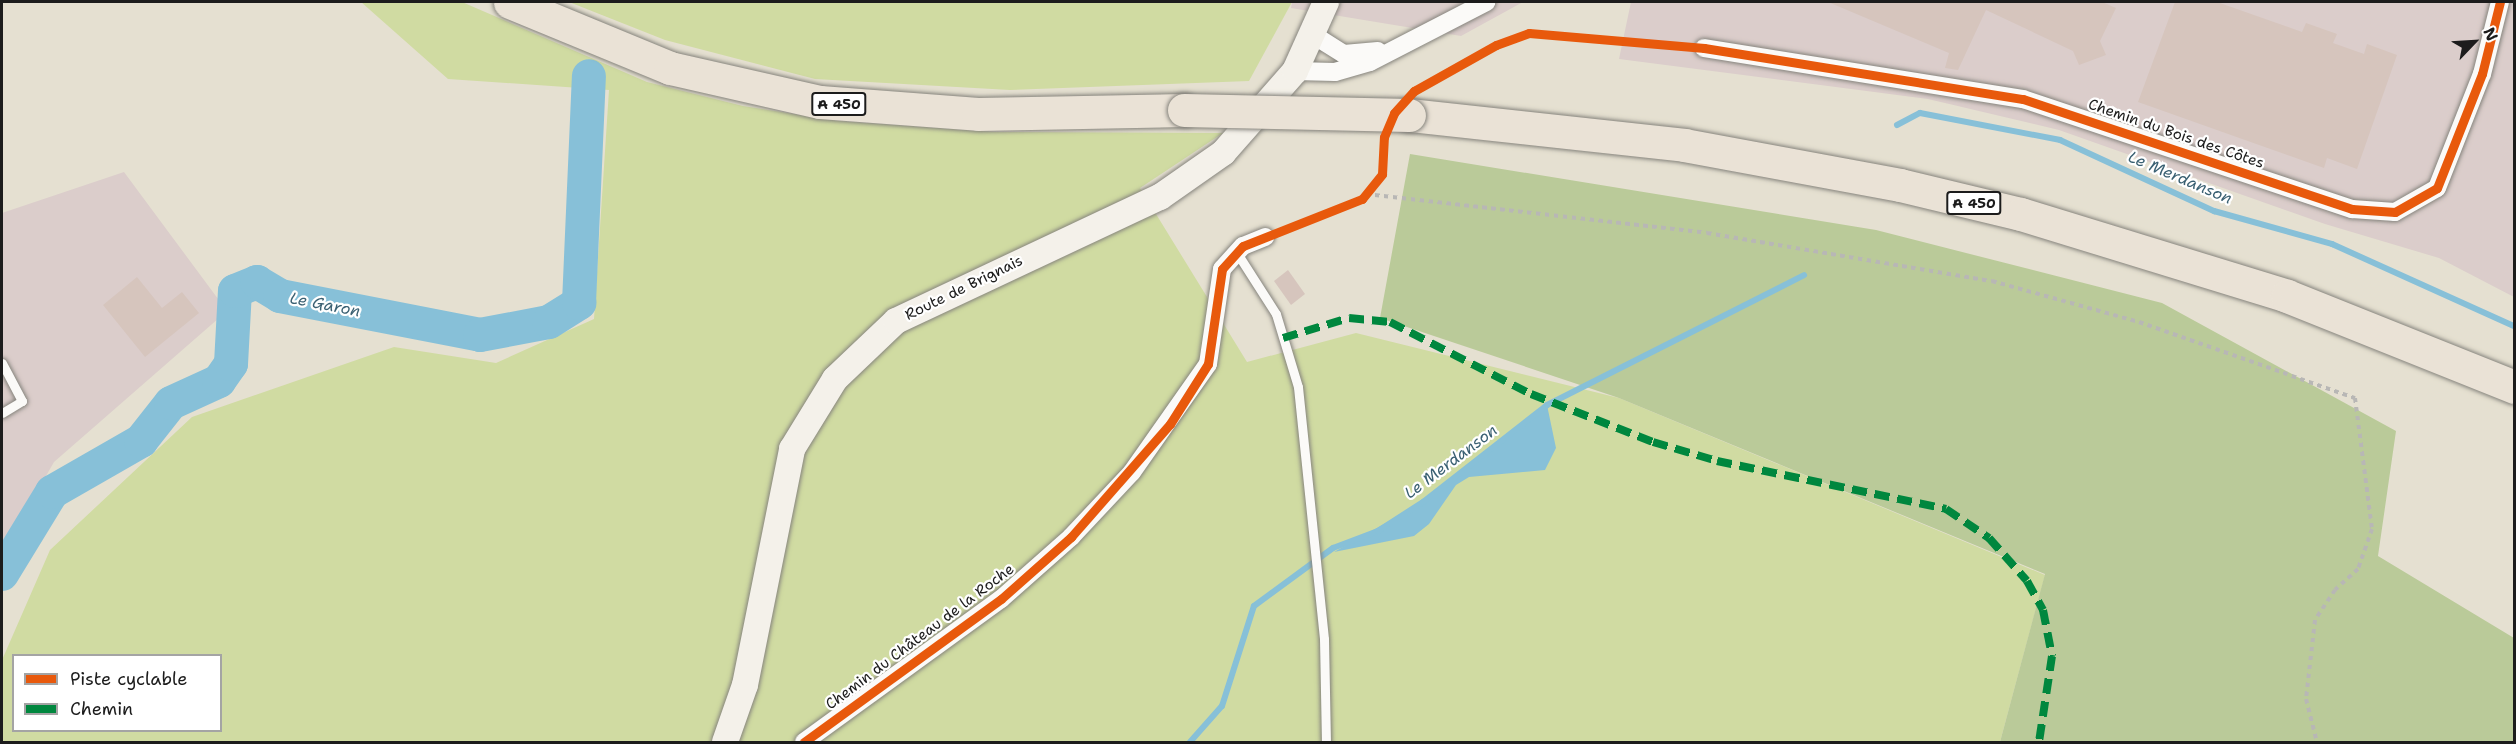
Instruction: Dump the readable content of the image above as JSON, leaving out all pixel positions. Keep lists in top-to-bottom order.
{
  "streets": {
    "highway": ["A 450"],
    "street": ["Chemin du Bois des Côtes", "Route de Brignais", "Chemin du Château de la Roche"]
  },
  "water": ["Le Merdanson", "Le Garon"],
  "legend": ["Piste cyclable", "Chemin"],
  "north": "top right"
}
